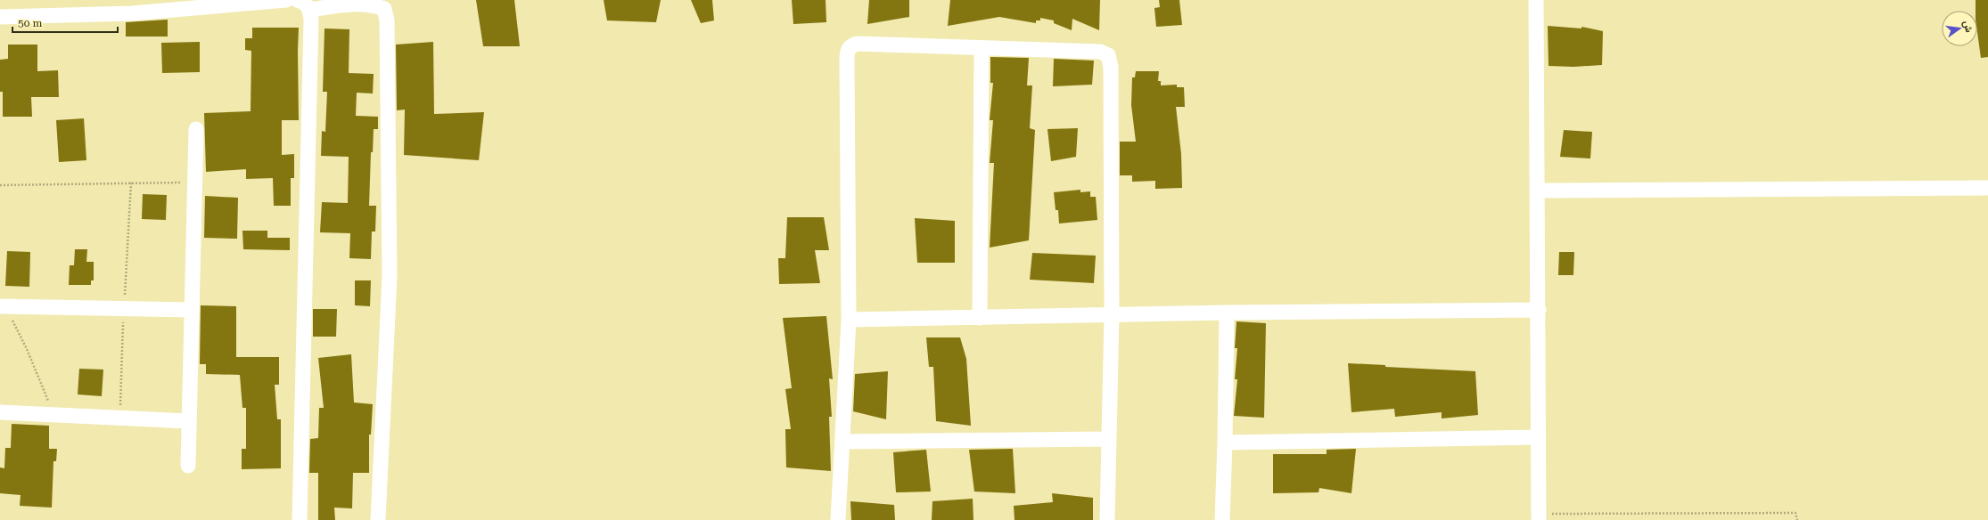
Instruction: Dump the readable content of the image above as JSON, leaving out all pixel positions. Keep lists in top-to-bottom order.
{
  "scale_bar": "50 m",
  "north": "right"
}
